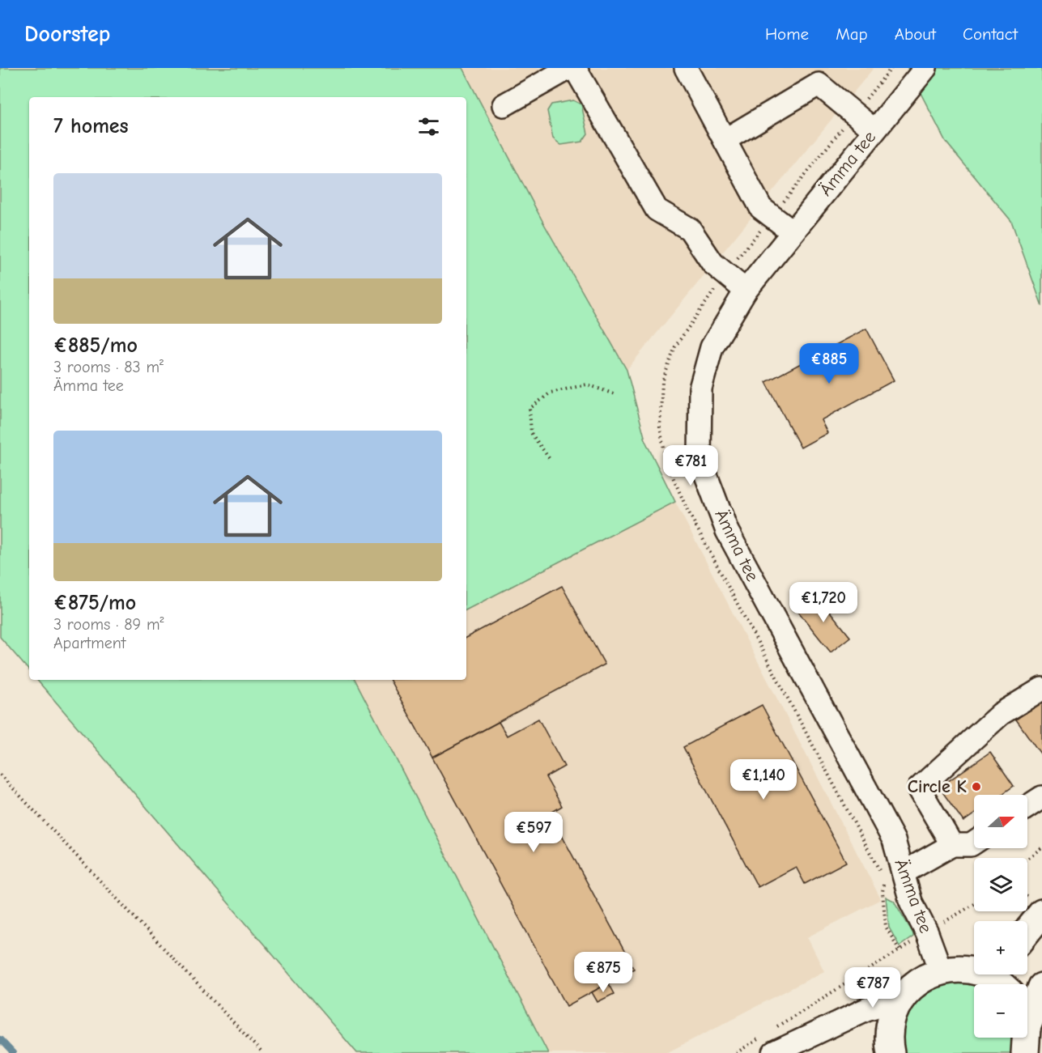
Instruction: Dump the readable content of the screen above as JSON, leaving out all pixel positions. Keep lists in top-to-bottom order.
{
  "streets": {
    "street": ["Ämma tee"]
  },
  "places": ["Circle K"],
  "north": "right",
  "page": {
    "header": "Doorstep",
    "nav": [
      "Home",
      "Map",
      "About",
      "Contact"
    ],
    "heading": "7 homes",
    "list": [
      {
        "name": "€885/mo",
        "note": "3 rooms · 83 m² · Ämma tee"
      },
      {
        "name": "€875/mo",
        "note": "3 rooms · 89 m² · Apartment"
      }
    ],
    "price": [
      "€885",
      "€781",
      "€1,720",
      "€1,140",
      "€597",
      "€875",
      "€787"
    ],
    "map_buttons": ["+", "−"]
  }
}
